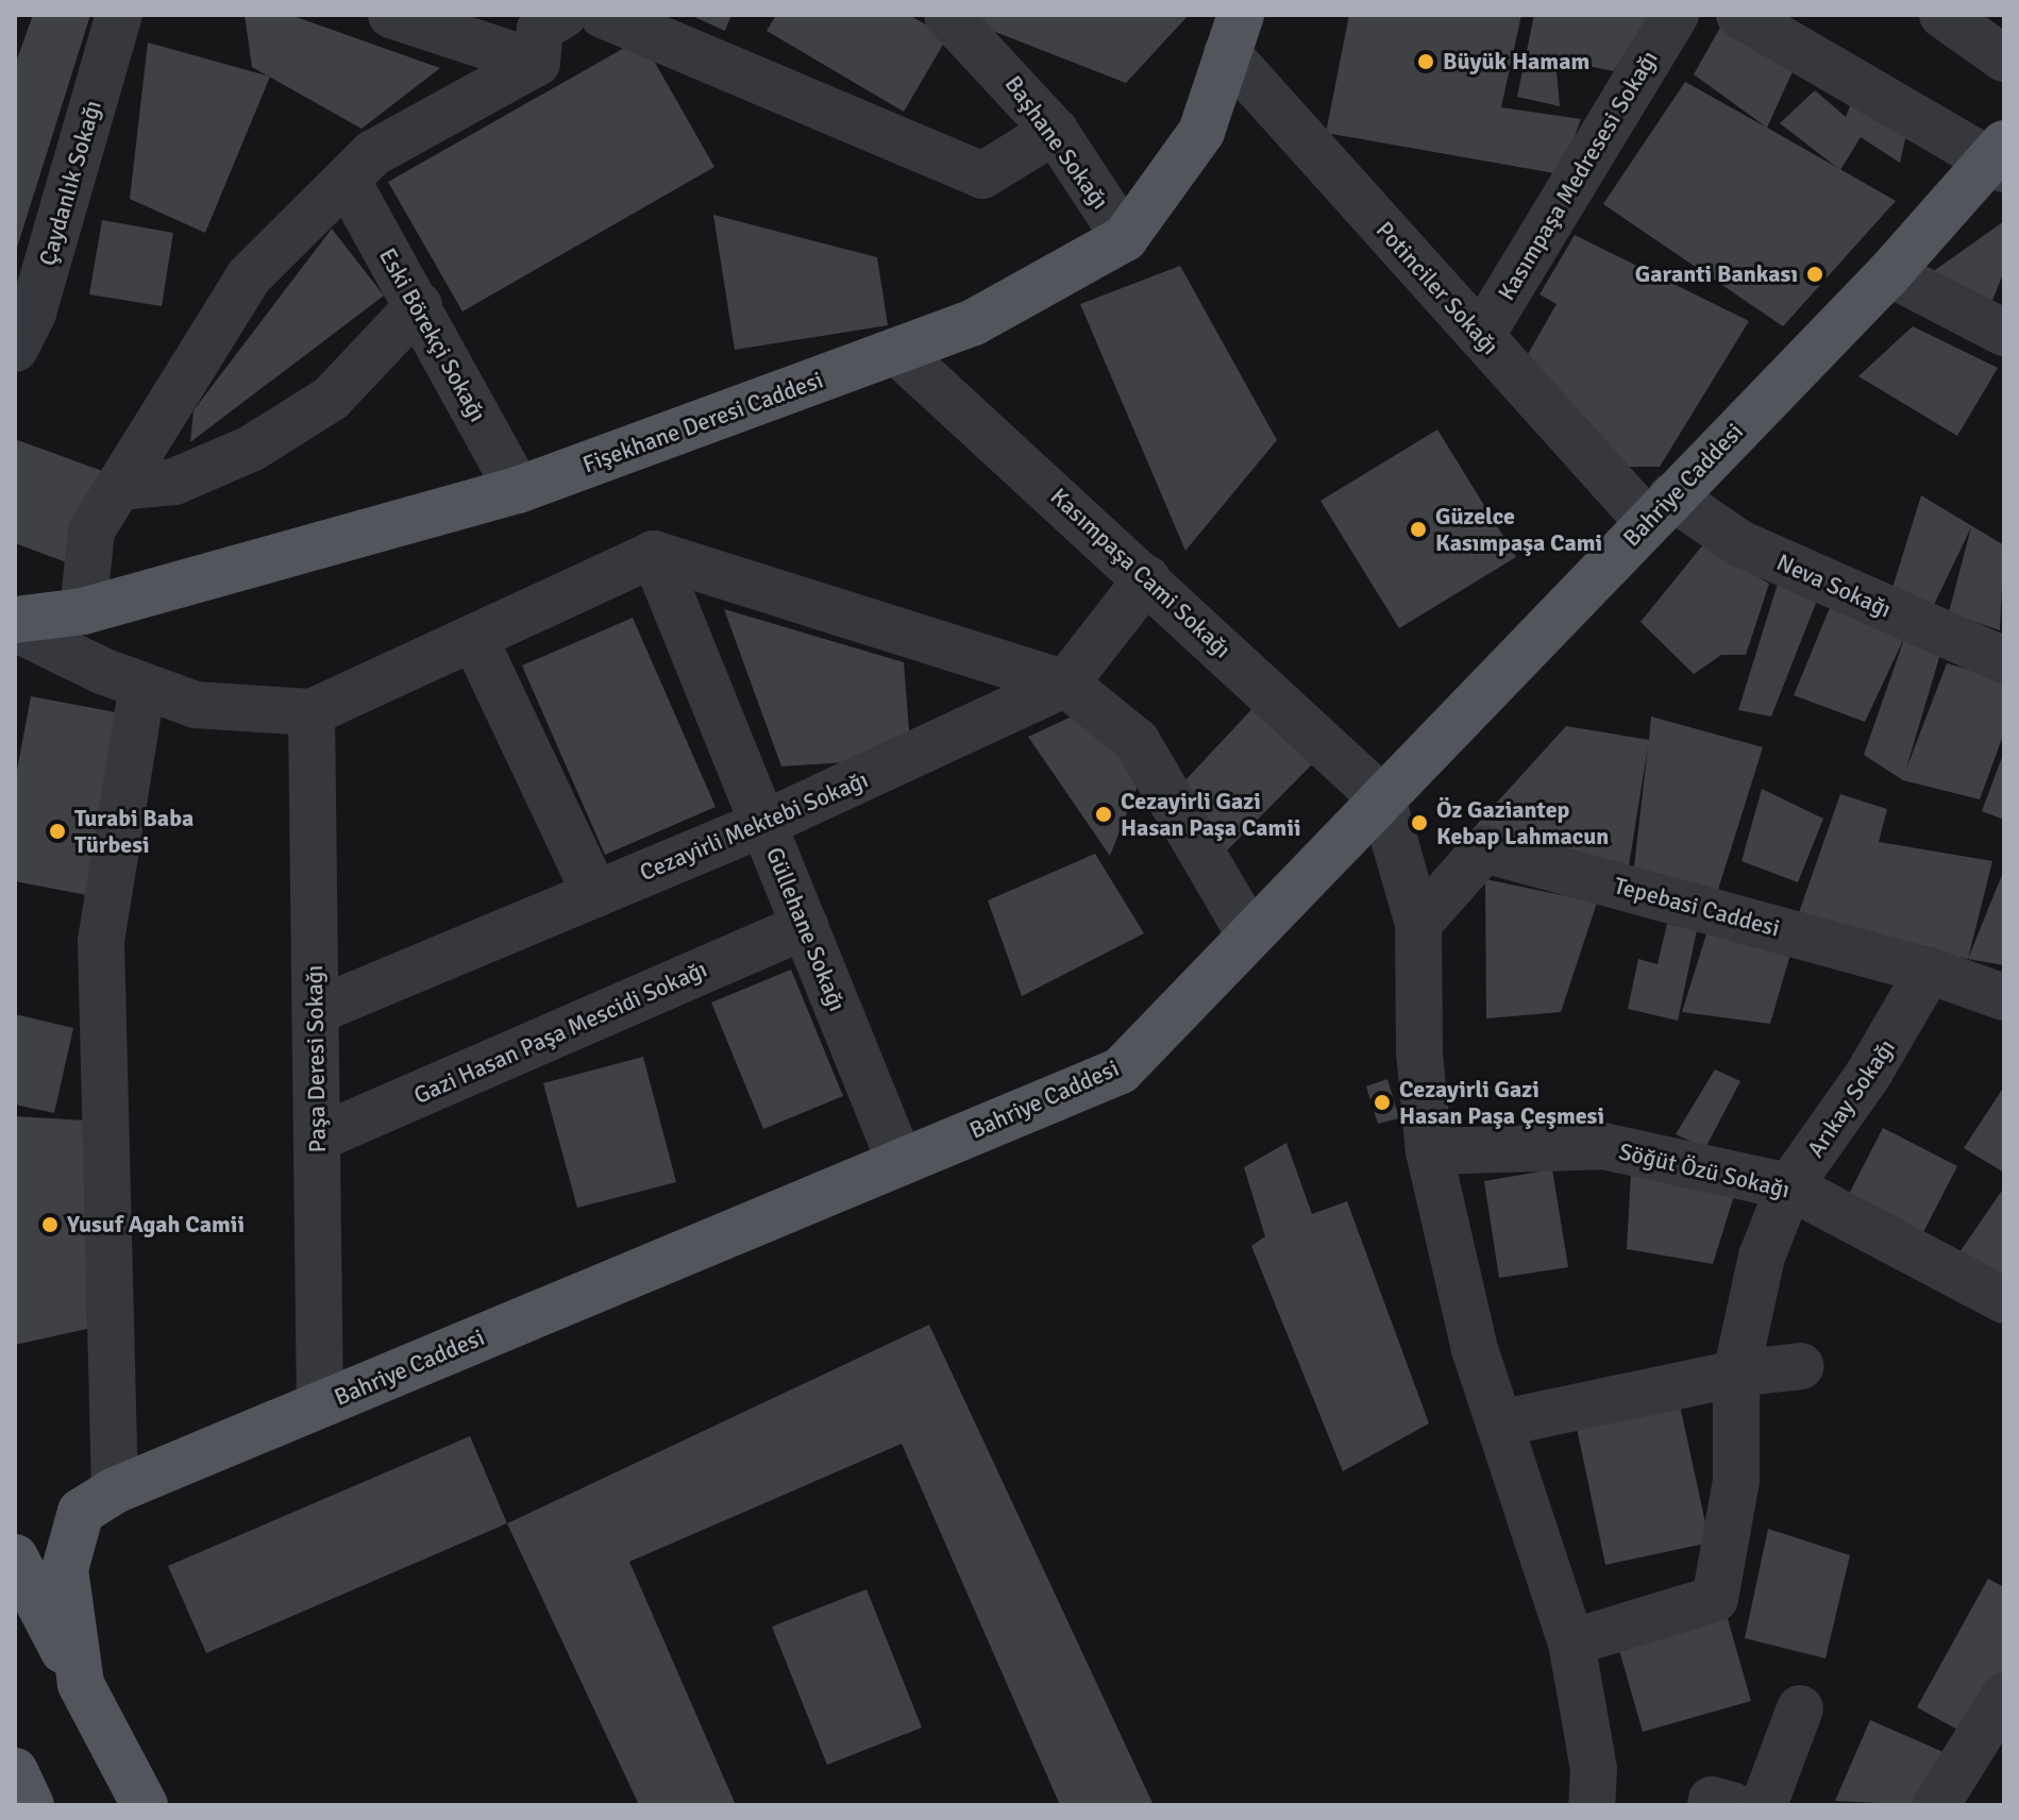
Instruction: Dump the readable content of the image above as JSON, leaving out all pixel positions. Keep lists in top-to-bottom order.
{
  "streets": {
    "main road": ["Fişekhane Deresi Caddesi", "Bahriye Caddesi"],
    "street": [
      "Başhane Sokağı",
      "Kasımpaşa Medresesi Sokağı",
      "Çaydanlık Sokağı",
      "Potinciler Sokağı",
      "Eski Börekçi Sokağı",
      "Kasımpaşa Cami Sokağı",
      "Neva Sokağı",
      "Cezayirli Mektebi Sokağı",
      "Tepebasi Caddesi",
      "Güllehane Sokağı",
      "Gazi Hasan Paşa Mescidi Sokağı",
      "Paşa Deresi Sokağı",
      "Arıkay Sokağı",
      "Söğüt Özü Sokağı"
    ]
  },
  "crossings": [
    ["Başhane Sokağı", "Fişekhane Deresi Caddesi"],
    ["Kasımpaşa Medresesi Sokağı", "Potinciler Sokağı"],
    ["Potinciler Sokağı", "Fişekhane Deresi Caddesi"],
    ["Potinciler Sokağı", "Bahriye Caddesi"],
    ["Potinciler Sokağı", "Neva Sokağı"],
    ["Eski Börekçi Sokağı", "Fişekhane Deresi Caddesi"],
    ["Fişekhane Deresi Caddesi", "Kasımpaşa Cami Sokağı"],
    ["Bahriye Caddesi", "Kasımpaşa Cami Sokağı"],
    ["Bahriye Caddesi", "Neva Sokağı"],
    ["Bahriye Caddesi", "Güllehane Sokağı"],
    ["Bahriye Caddesi", "Paşa Deresi Sokağı"],
    ["Kasımpaşa Cami Sokağı", "Cezayirli Mektebi Sokağı"],
    ["Cezayirli Mektebi Sokağı", "Güllehane Sokağı"],
    ["Cezayirli Mektebi Sokağı", "Paşa Deresi Sokağı"],
    ["Tepebasi Caddesi", "Arıkay Sokağı"],
    ["Güllehane Sokağı", "Gazi Hasan Paşa Mescidi Sokağı"],
    ["Gazi Hasan Paşa Mescidi Sokağı", "Paşa Deresi Sokağı"],
    ["Arıkay Sokağı", "Söğüt Özü Sokağı"]
  ],
  "places": [
    "Büyük Hamam",
    "Garanti Bankası",
    "Güzelce Kasımpaşa Cami",
    "Cezayirli Gazi Hasan Paşa Camii",
    "Öz Gaziantep Kebap Lahmacun",
    "Turabi Baba Türbesi",
    "Cezayirli Gazi Hasan Paşa Çeşmesi",
    "Yusuf Agah Camii"
  ]
}
